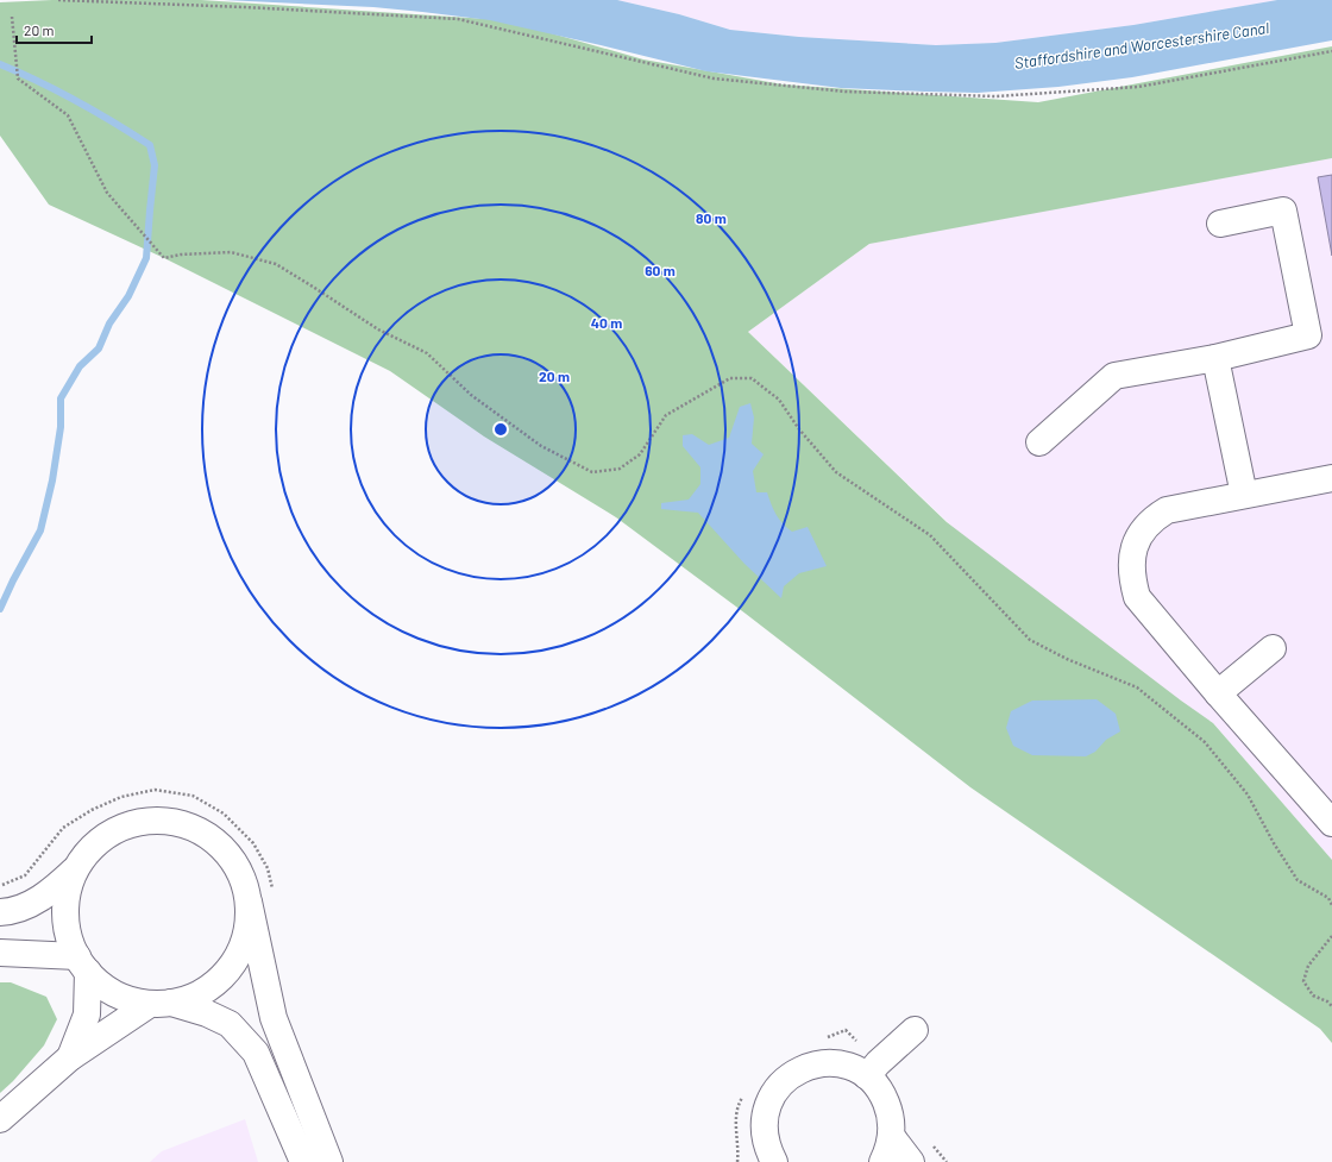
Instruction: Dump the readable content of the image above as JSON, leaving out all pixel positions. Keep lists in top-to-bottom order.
{
  "water": ["Staffordshire and Worcestershire Canal"],
  "scale_bar": "20 m",
  "rings": [
    "80 m",
    "60 m",
    "40 m",
    "20 m"
  ]
}
